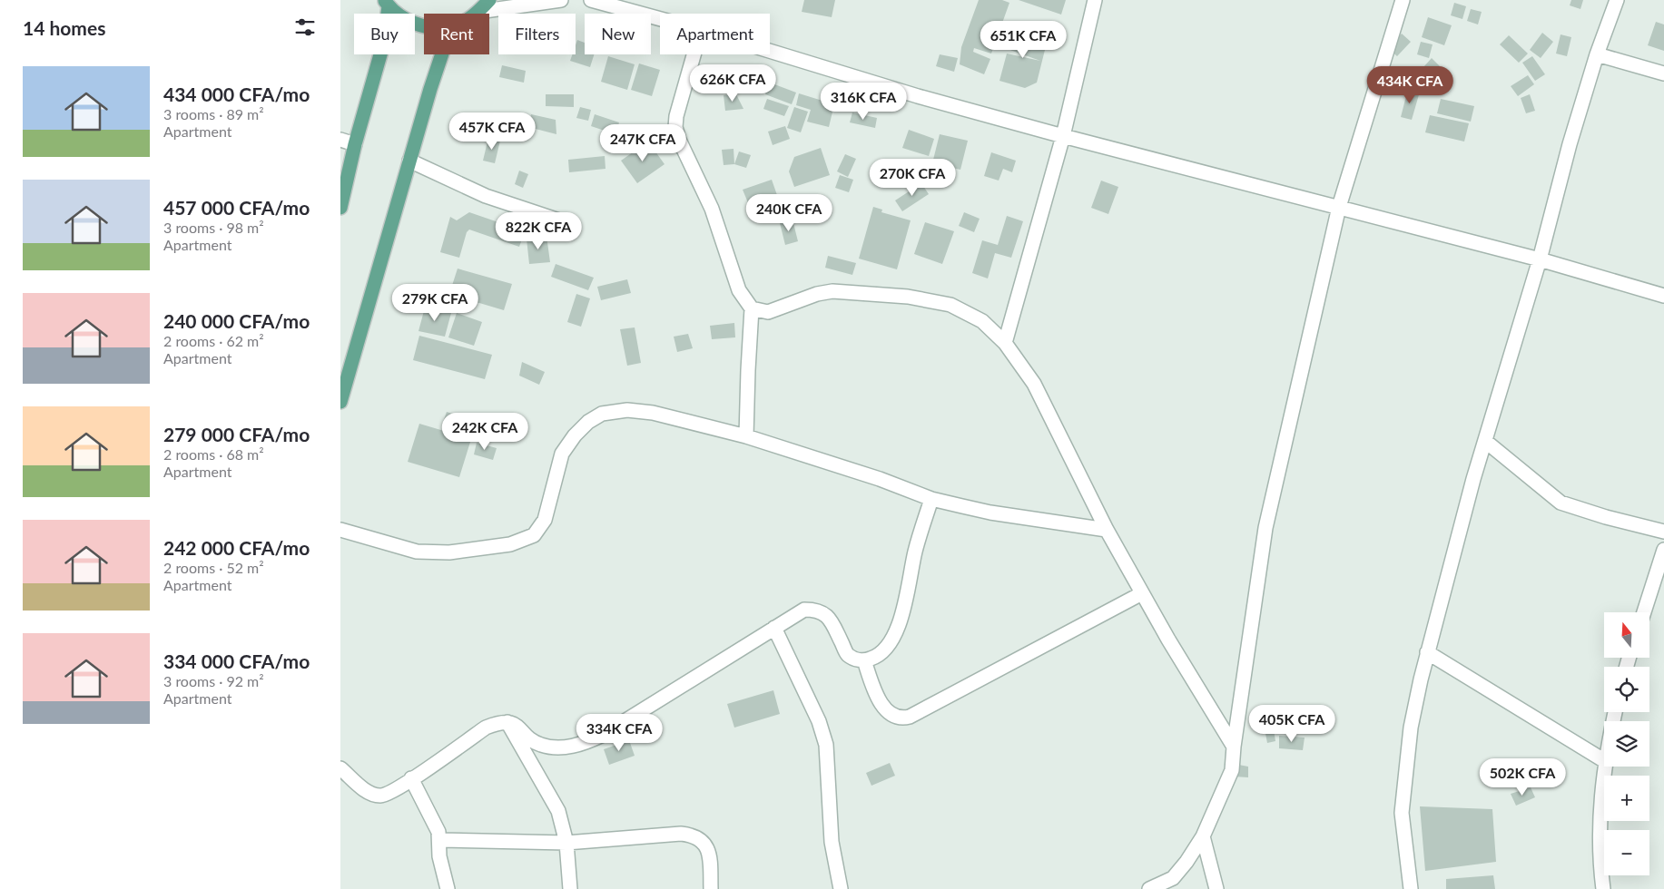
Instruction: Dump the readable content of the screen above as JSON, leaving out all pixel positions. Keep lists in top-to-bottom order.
{
  "north": "top",
  "page": {
    "heading": "14 homes",
    "chip": [
      "Buy",
      "Rent",
      "Filters",
      "New",
      "Apartment"
    ],
    "price": [
      "651K CFA",
      "626K CFA",
      "434K CFA",
      "316K CFA",
      "457K CFA",
      "247K CFA",
      "270K CFA",
      "240K CFA",
      "822K CFA",
      "279K CFA",
      "242K CFA",
      "405K CFA",
      "334K CFA",
      "502K CFA"
    ],
    "list": [
      {
        "name": "434 000 CFA/mo",
        "note": "3 rooms · 89 m² · Apartment"
      },
      {
        "name": "457 000 CFA/mo",
        "note": "3 rooms · 98 m² · Apartment"
      },
      {
        "name": "240 000 CFA/mo",
        "note": "2 rooms · 62 m² · Apartment"
      },
      {
        "name": "279 000 CFA/mo",
        "note": "2 rooms · 68 m² · Apartment"
      },
      {
        "name": "242 000 CFA/mo",
        "note": "2 rooms · 52 m² · Apartment"
      },
      {
        "name": "334 000 CFA/mo",
        "note": "3 rooms · 92 m² · Apartment"
      }
    ],
    "map_buttons": ["+", "−"]
  }
}
